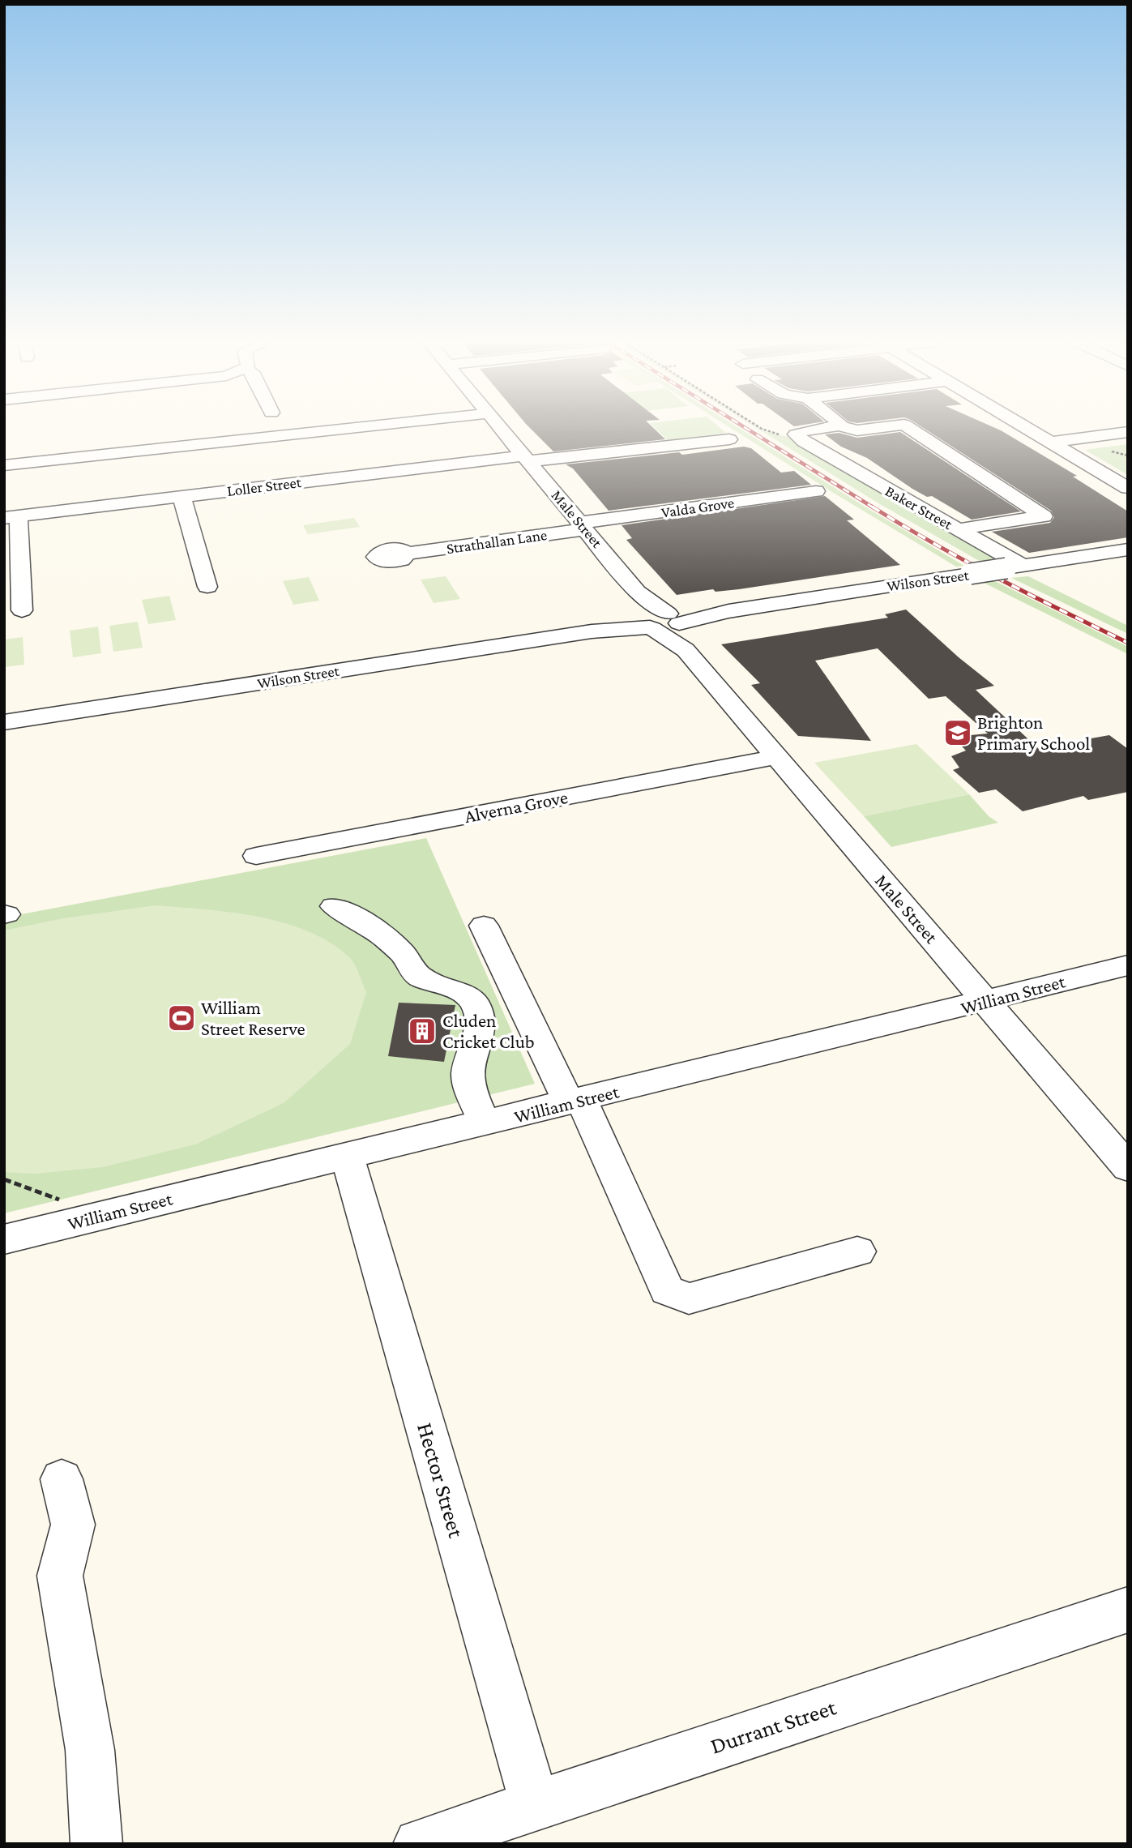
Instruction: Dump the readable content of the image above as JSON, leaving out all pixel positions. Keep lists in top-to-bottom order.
{
  "streets": {
    "street": [
      "Loller Street",
      "Valda Grove",
      "Baker Street",
      "Male Street",
      "Strathallan Lane",
      "Wilson Street",
      "Alverna Grove",
      "William Street",
      "Hector Street",
      "Durrant Street"
    ]
  },
  "crossings": [
    ["Loller Street", "Male Street"],
    ["Valda Grove", "Male Street"],
    ["Valda Grove", "Strathallan Lane"],
    ["Baker Street", "Wilson Street"],
    ["Male Street", "Strathallan Lane"],
    ["Male Street", "Wilson Street"],
    ["Male Street", "Alverna Grove"],
    ["Male Street", "William Street"],
    ["William Street", "Hector Street"],
    ["Hector Street", "Durrant Street"]
  ],
  "places": {
    "school or university": ["Brighton Primary School"],
    "sports": ["William Street Reserve"],
    "building": ["Cluden Cricket Club"]
  }
}
